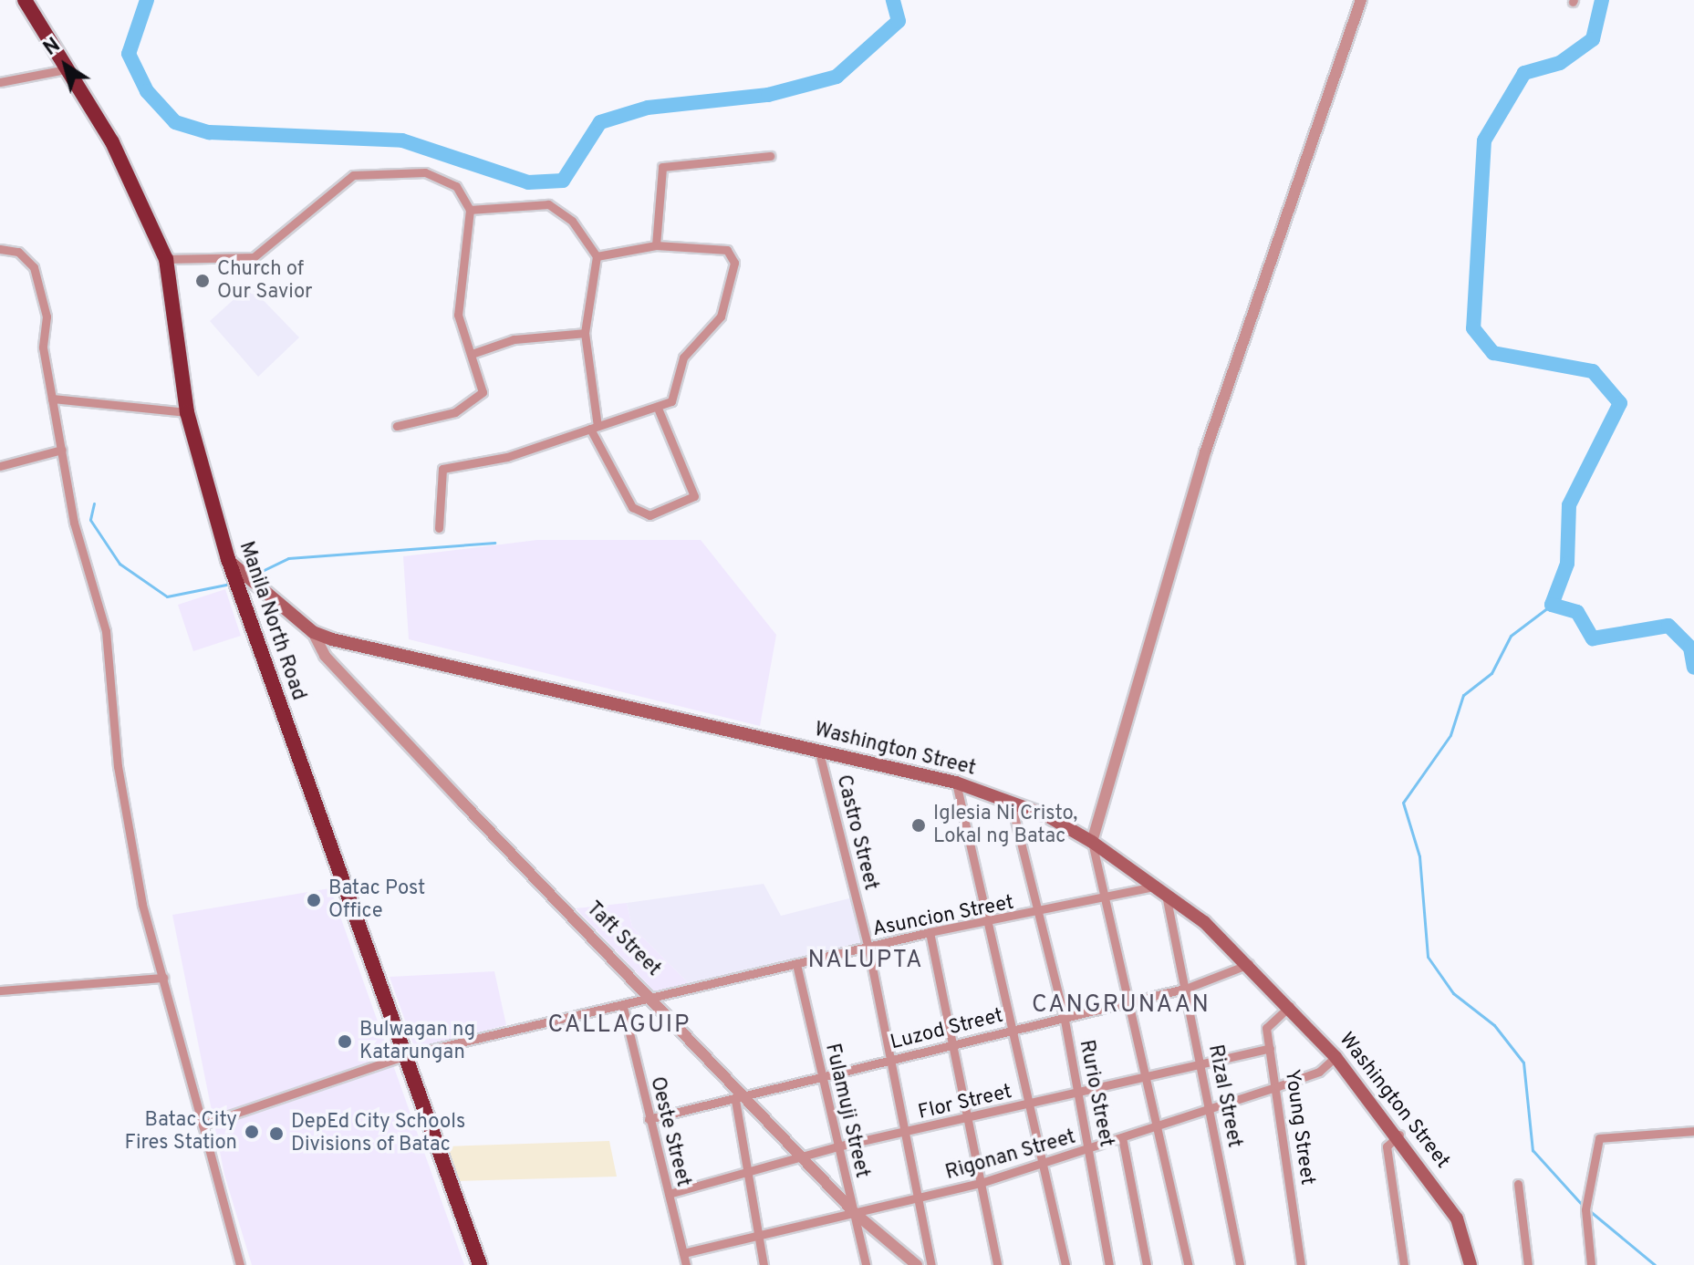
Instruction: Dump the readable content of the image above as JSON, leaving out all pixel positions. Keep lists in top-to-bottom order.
{
  "streets": {
    "highway": ["Manila North Road"],
    "main road": ["Washington Street"],
    "street": [
      "Castro Street",
      "Asuncion Street",
      "Taft Street",
      "Luzod Street",
      "Rurio Street",
      "Rizal Street",
      "Flor Street",
      "Fulamuji Street",
      "Young Street",
      "Oeste Street",
      "Rigonan Street"
    ]
  },
  "crossings": [
    ["Manila North Road", "Washington Street"],
    ["Manila North Road", "Asuncion Street"],
    ["Washington Street", "Castro Street"],
    ["Washington Street", "Asuncion Street"],
    ["Washington Street", "Taft Street"],
    ["Washington Street", "Luzod Street"],
    ["Washington Street", "Rurio Street"],
    ["Washington Street", "Rizal Street"],
    ["Washington Street", "Young Street"],
    ["Washington Street", "Rigonan Street"],
    ["Castro Street", "Asuncion Street"],
    ["Castro Street", "Luzod Street"],
    ["Castro Street", "Flor Street"],
    ["Castro Street", "Rigonan Street"],
    ["Asuncion Street", "Taft Street"],
    ["Asuncion Street", "Rurio Street"],
    ["Asuncion Street", "Rizal Street"],
    ["Asuncion Street", "Fulamuji Street"],
    ["Asuncion Street", "Oeste Street"],
    ["Taft Street", "Luzod Street"],
    ["Taft Street", "Flor Street"],
    ["Taft Street", "Fulamuji Street"],
    ["Taft Street", "Rigonan Street"],
    ["Luzod Street", "Rurio Street"],
    ["Luzod Street", "Rizal Street"],
    ["Luzod Street", "Fulamuji Street"],
    ["Luzod Street", "Oeste Street"],
    ["Rurio Street", "Flor Street"],
    ["Rurio Street", "Rigonan Street"],
    ["Rizal Street", "Flor Street"],
    ["Rizal Street", "Rigonan Street"],
    ["Flor Street", "Fulamuji Street"],
    ["Flor Street", "Young Street"],
    ["Flor Street", "Oeste Street"],
    ["Fulamuji Street", "Rigonan Street"],
    ["Young Street", "Rigonan Street"],
    ["Oeste Street", "Rigonan Street"]
  ],
  "districts": ["NALUPTA", "CANGRUNAAN", "CALLAGUIP"],
  "places": [
    "Church of Our Savior",
    "Iglesia Ni Cristo, Lokal ng Batac",
    "Batac Post Office",
    "Bulwagan ng Katarungan",
    "Batac City Fires Station",
    "DepEd City Schools Divisions of Batac"
  ],
  "north": "top left"
}
